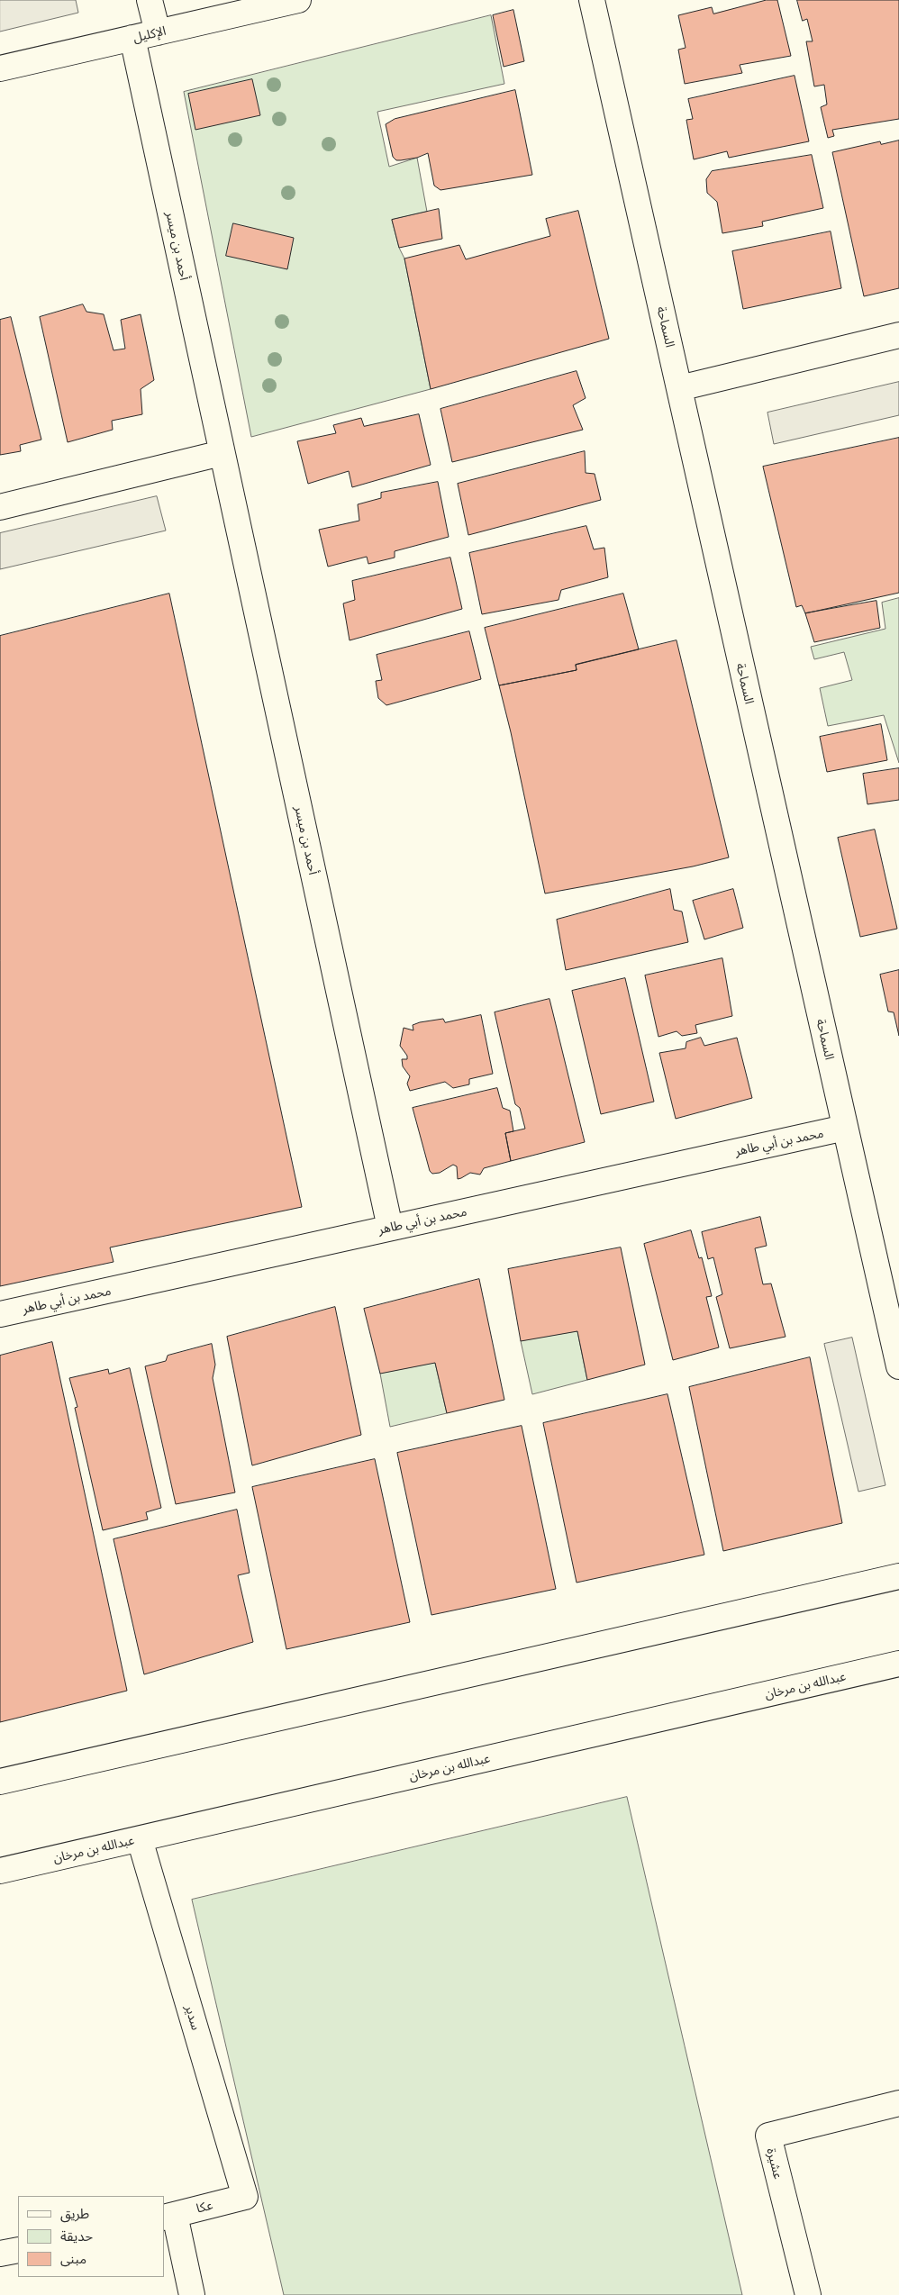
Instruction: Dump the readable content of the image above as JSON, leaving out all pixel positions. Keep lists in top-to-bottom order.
{
  "streets": {
    "street": [
      "الإكليل",
      "أحمد بن ميسر",
      "السماحة",
      "محمد بن أبي طاهر",
      "عبدالله بن مرخان",
      "سدير",
      "عشيرة",
      "عكا"
    ]
  },
  "crossings": [
    ["الإكليل", "أحمد بن ميسر"],
    ["أحمد بن ميسر", "محمد بن أبي طاهر"],
    ["السماحة", "محمد بن أبي طاهر"],
    ["عبدالله بن مرخان", "سدير"],
    ["سدير", "عكا"]
  ],
  "legend": ["طريق", "حديقة", "مبنى"]
}
